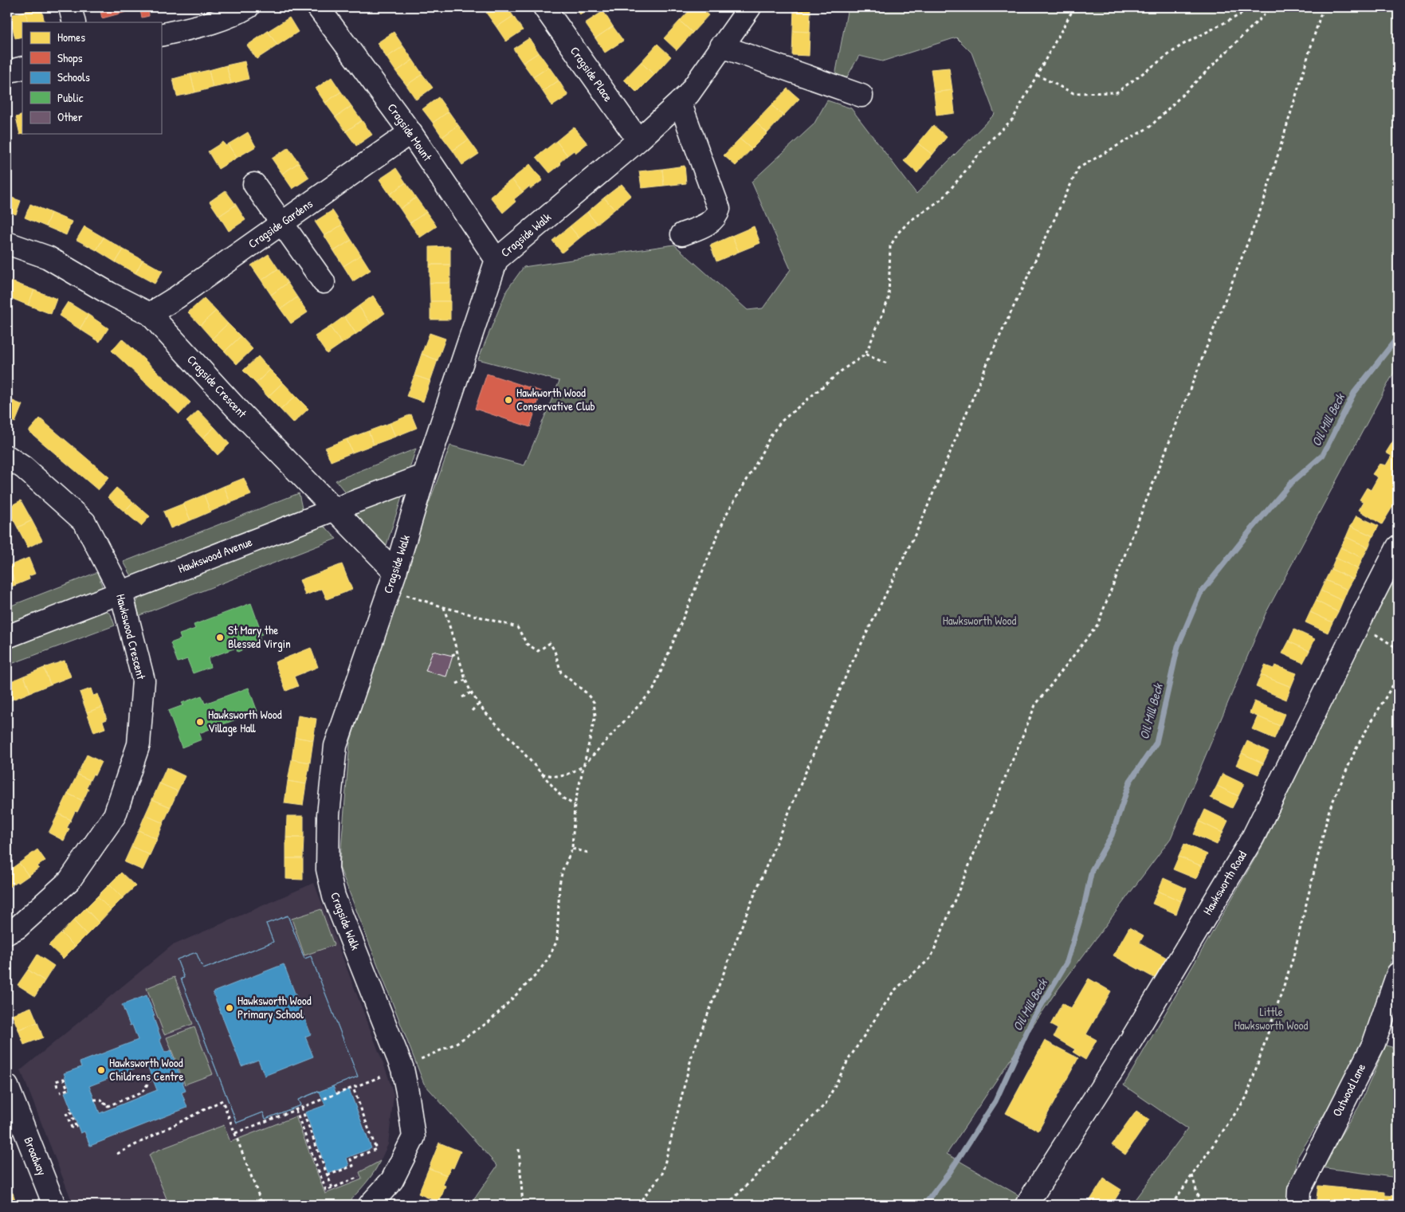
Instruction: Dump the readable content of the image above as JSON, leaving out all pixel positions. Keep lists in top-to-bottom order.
{
  "streets": {
    "street": [
      "Cragside Place",
      "Cragside Mount",
      "Cragside Gardens",
      "Cragside Walk",
      "Cragside Crescent",
      "Hawkswood Avenue",
      "Hawkswood Crescent",
      "Hawksworth Road",
      "Outwood Lane",
      "Broadway"
    ]
  },
  "crossings": [
    ["Cragside Place", "Cragside Walk"],
    ["Cragside Mount", "Cragside Gardens"],
    ["Cragside Mount", "Cragside Walk"],
    ["Cragside Gardens", "Cragside Crescent"],
    ["Cragside Walk", "Cragside Crescent"],
    ["Cragside Walk", "Hawkswood Avenue"],
    ["Cragside Crescent", "Hawkswood Avenue"],
    ["Hawkswood Avenue", "Hawkswood Crescent"]
  ],
  "water": ["Oil Mill Beck"],
  "parks": ["Hawksworth Wood", "Little Hawksworth Wood"],
  "places": [
    "Hawkworth Wood Conservative Club",
    "St Mary the Blessed Virgin",
    "Hawksworth Wood Village Hall",
    "Hawksworth Wood Primary School",
    "Hawksworth Wood Childrens Centre"
  ],
  "legend": [
    "Homes",
    "Shops",
    "Schools",
    "Public",
    "Other"
  ]
}
